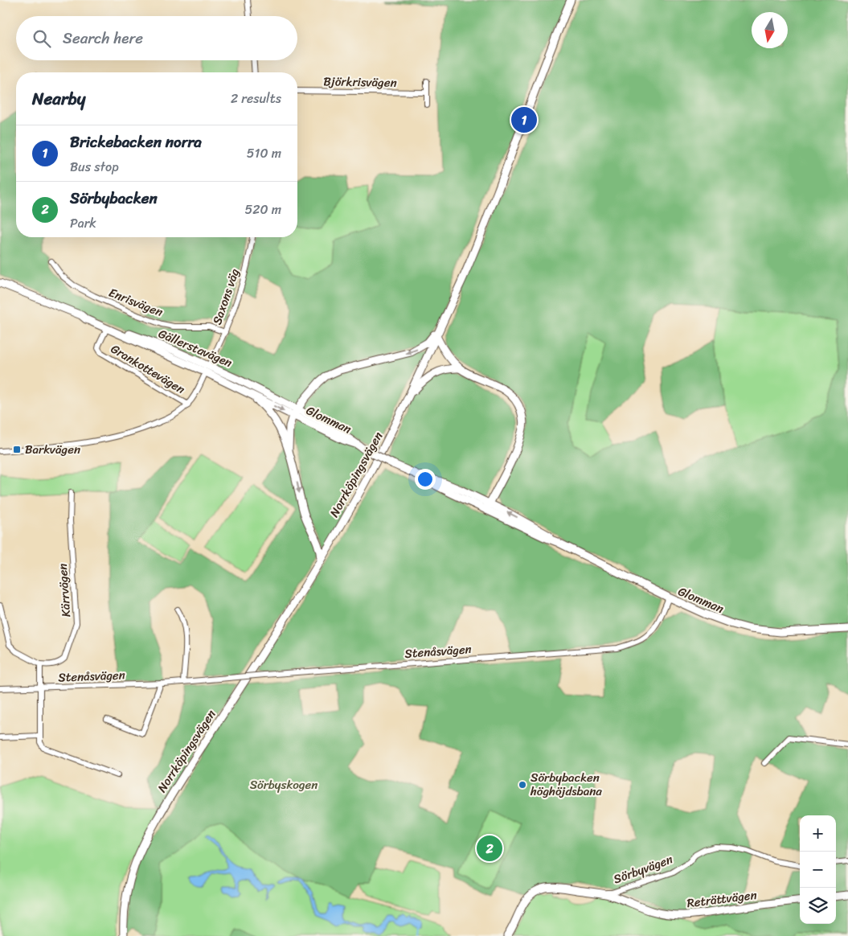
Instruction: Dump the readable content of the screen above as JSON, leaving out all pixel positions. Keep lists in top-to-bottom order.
{
  "streets": {
    "main road": [
      "Gällerstavägen",
      "Glomman",
      "Norrköpingsvägen",
      "Sörbyvägen",
      "Reträttvägen"
    ],
    "street": [
      "Björkrisvägen",
      "Saxons väg",
      "Enrisvägen",
      "Grankottevägen",
      "Kärrvägen",
      "Stenåsvägen"
    ]
  },
  "crossings": [
    ["Saxons väg", "Enrisvägen"],
    ["Saxons väg", "Gällerstavägen"],
    ["Gällerstavägen", "Grankottevägen"],
    ["Gällerstavägen", "Glomman"],
    ["Glomman", "Stenåsvägen"],
    ["Sörbyvägen", "Reträttvägen"]
  ],
  "parks": ["Sörbyskogen"],
  "places": {
    "transit": ["Barkvägen"],
    "other": ["Sörbybacken höghöjdsbana"]
  },
  "north": "bottom",
  "page": {
    "search": "Search here",
    "heading": ["Nearby", "2 results"],
    "pins": ["1", "2"],
    "list": [
      {
        "mark": "1",
        "name": "Brickebacken norra",
        "note": "Bus stop",
        "value": "510 m"
      },
      {
        "mark": "2",
        "name": "Sörbybacken",
        "note": "Park",
        "value": "520 m"
      }
    ],
    "map_buttons": ["+", "−"]
  }
}
